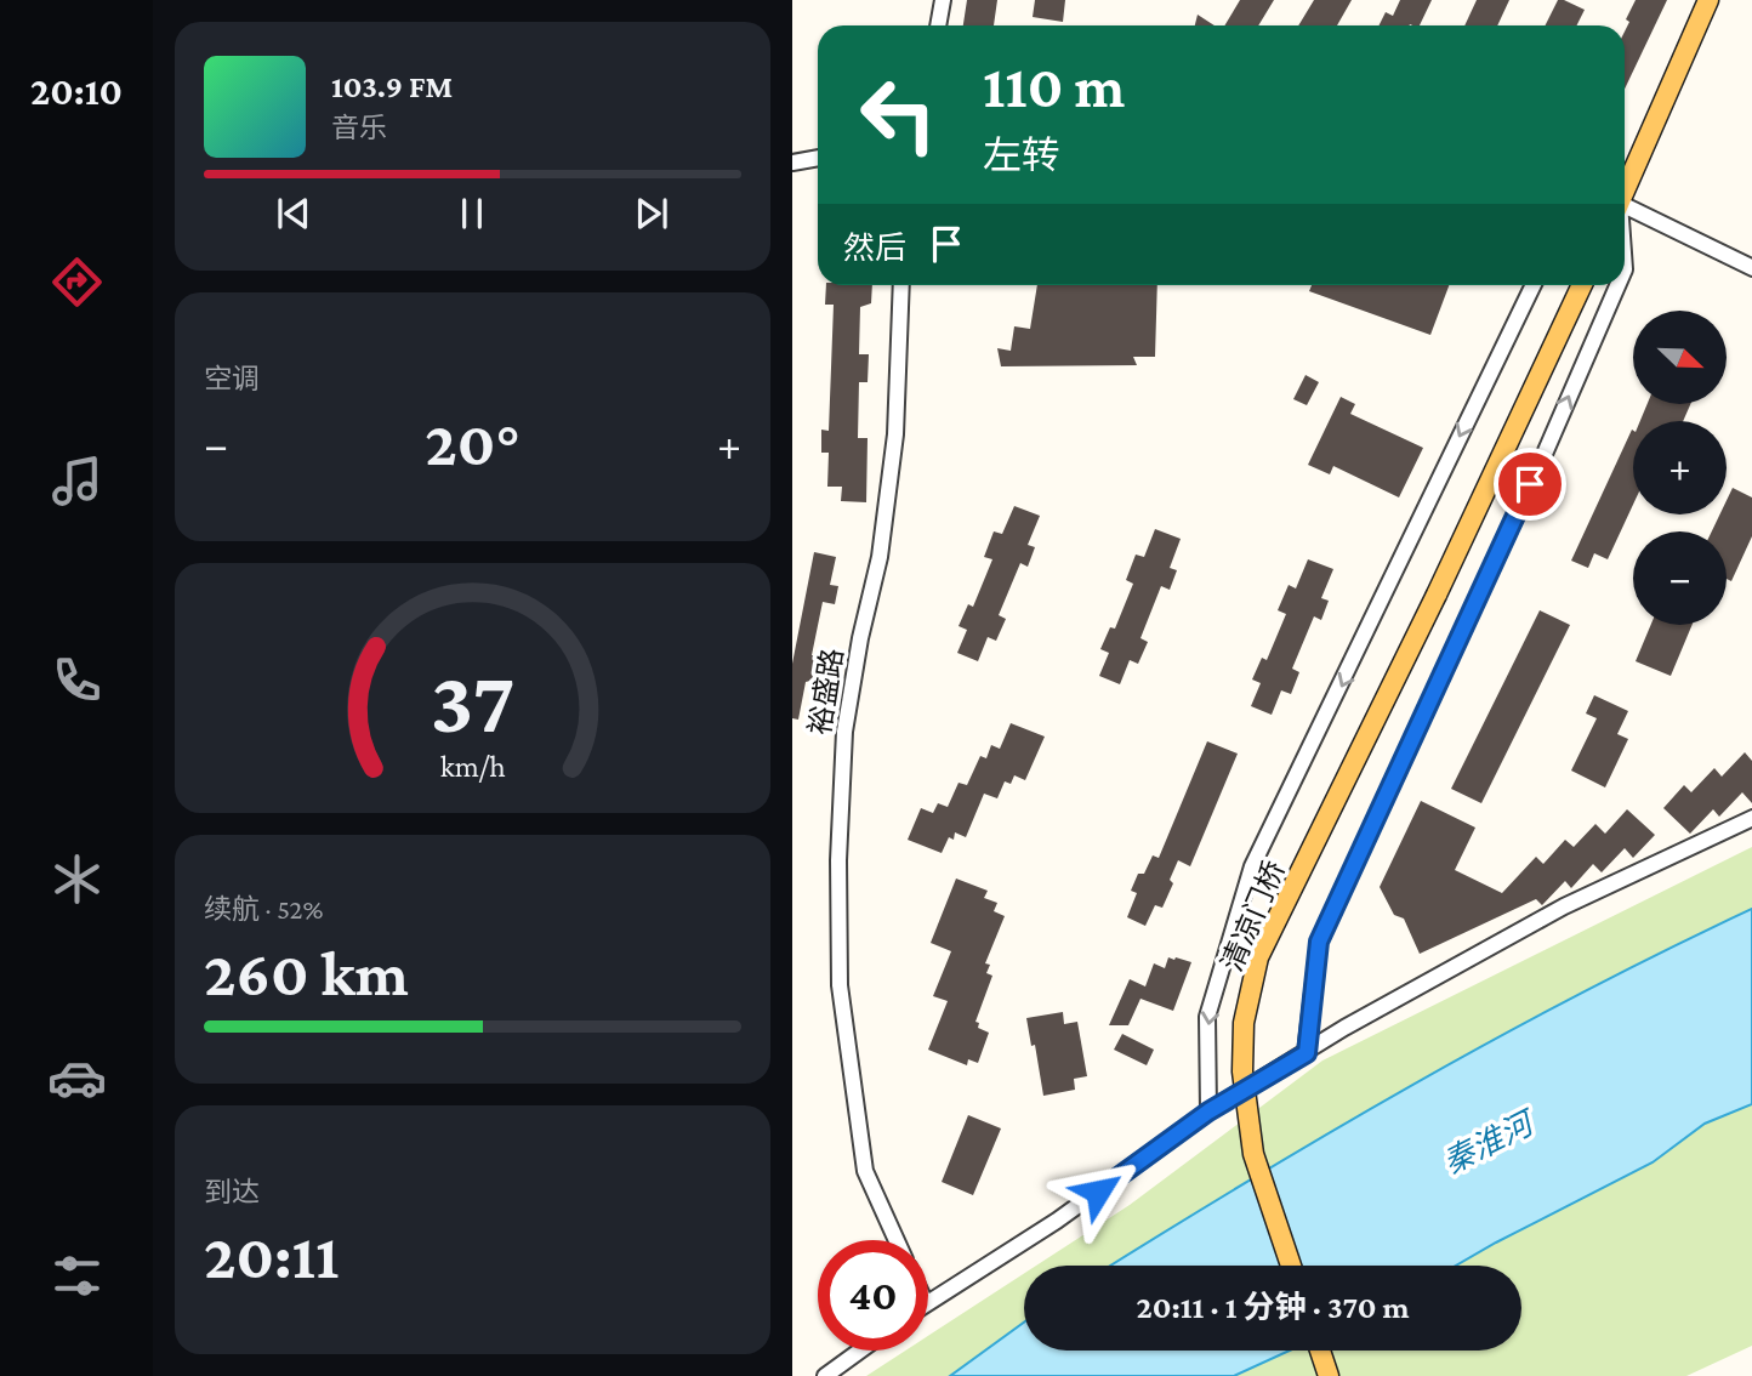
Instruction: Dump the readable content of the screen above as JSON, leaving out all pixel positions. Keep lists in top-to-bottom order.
{
  "streets": {
    "main road": ["清凉门桥"],
    "street": ["裕盛路"]
  },
  "water": ["秦淮河"],
  "north": "bottom right",
  "page": {
    "tabs": "20:10",
    "turn": ["110 m", "左转"],
    "song": ["103.9 FM", "音乐"],
    "then": "然后",
    "tile": [
      "空调",
      ["续航 · 52%", "260 km"],
      ["到达", "20:11"]
    ],
    "map_buttons": ["+", "−"],
    "heat": ["−", "20°", "+"],
    "limit": "40",
    "trip": "20:11 · 1 分钟 · 370 m",
    "gauge": ["37", "km/h"]
  }
}
